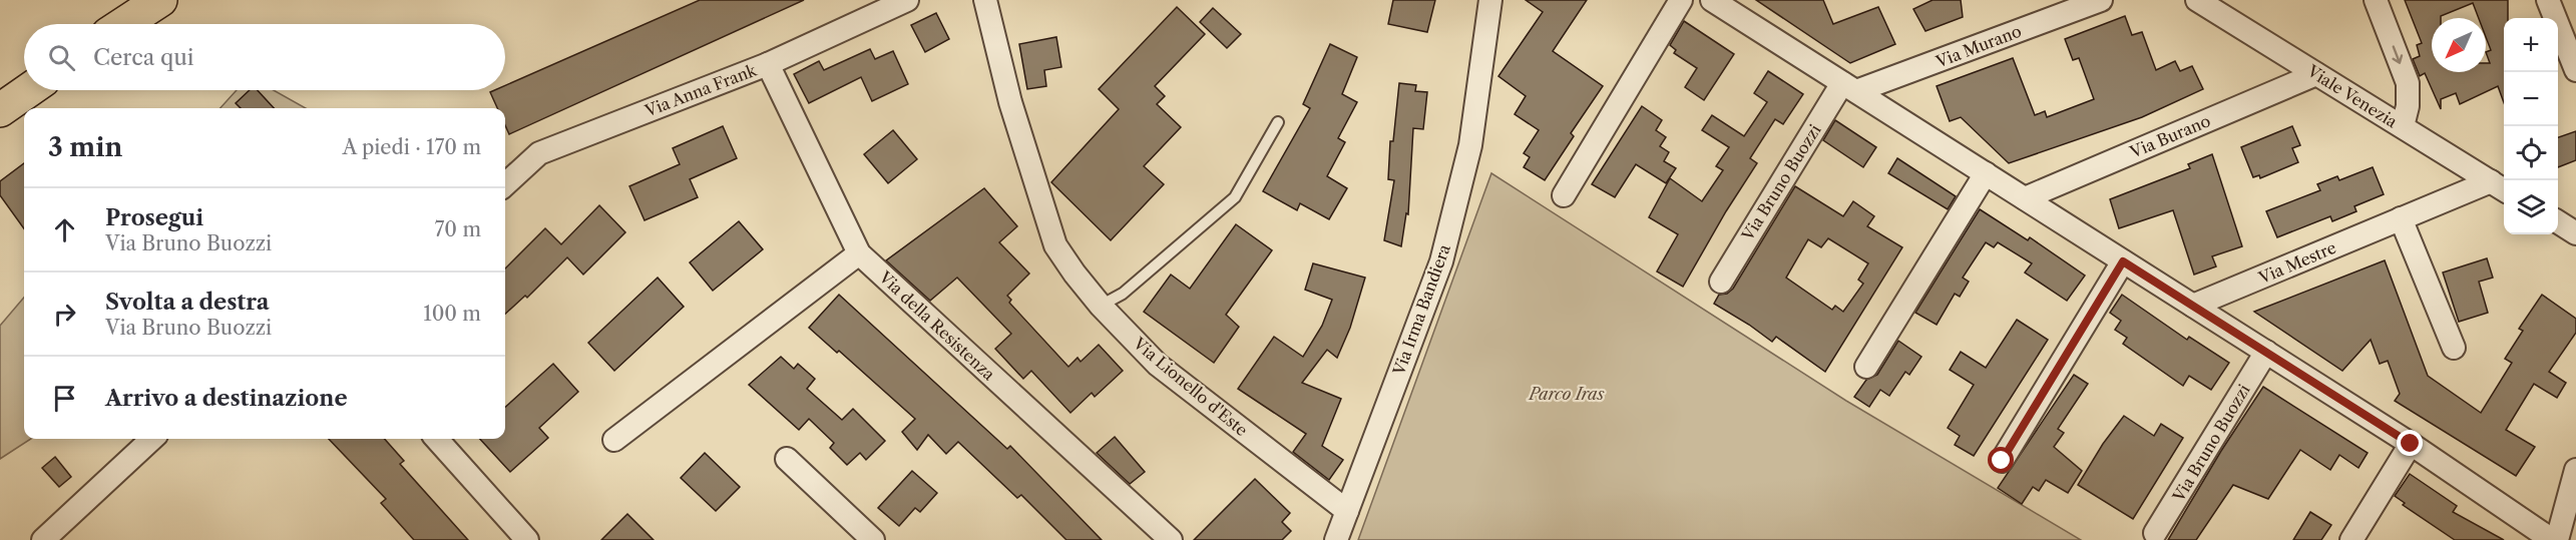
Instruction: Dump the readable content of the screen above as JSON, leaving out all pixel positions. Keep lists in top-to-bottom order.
{
  "streets": {
    "street": [
      "Via Murano",
      "Via Anna Frank",
      "Viale Venezia",
      "Via Burano",
      "Via Bruno Buozzi",
      "Via Mestre",
      "Via Irma Bandiera",
      "Via della Resistenza",
      "Via Lionello d'Este"
    ]
  },
  "crossings": [
    ["Via Murano", "Via Bruno Buozzi"],
    ["Via Anna Frank", "Via della Resistenza"],
    ["Viale Venezia", "Via Burano"],
    ["Viale Venezia", "Via Mestre"],
    ["Via Irma Bandiera", "Via Lionello d'Este"]
  ],
  "parks": ["Parco Iras"],
  "north": "bottom left",
  "page": {
    "map_buttons": ["+", "−"],
    "search": "Cerca qui",
    "heading": ["3 min", "A piedi · 170 m"],
    "list": [
      ["Prosegui", "Via Bruno Buozzi", "70 m"],
      ["Svolta a destra", "Via Bruno Buozzi", "100 m"],
      "Arrivo a destinazione"
    ]
  }
}
